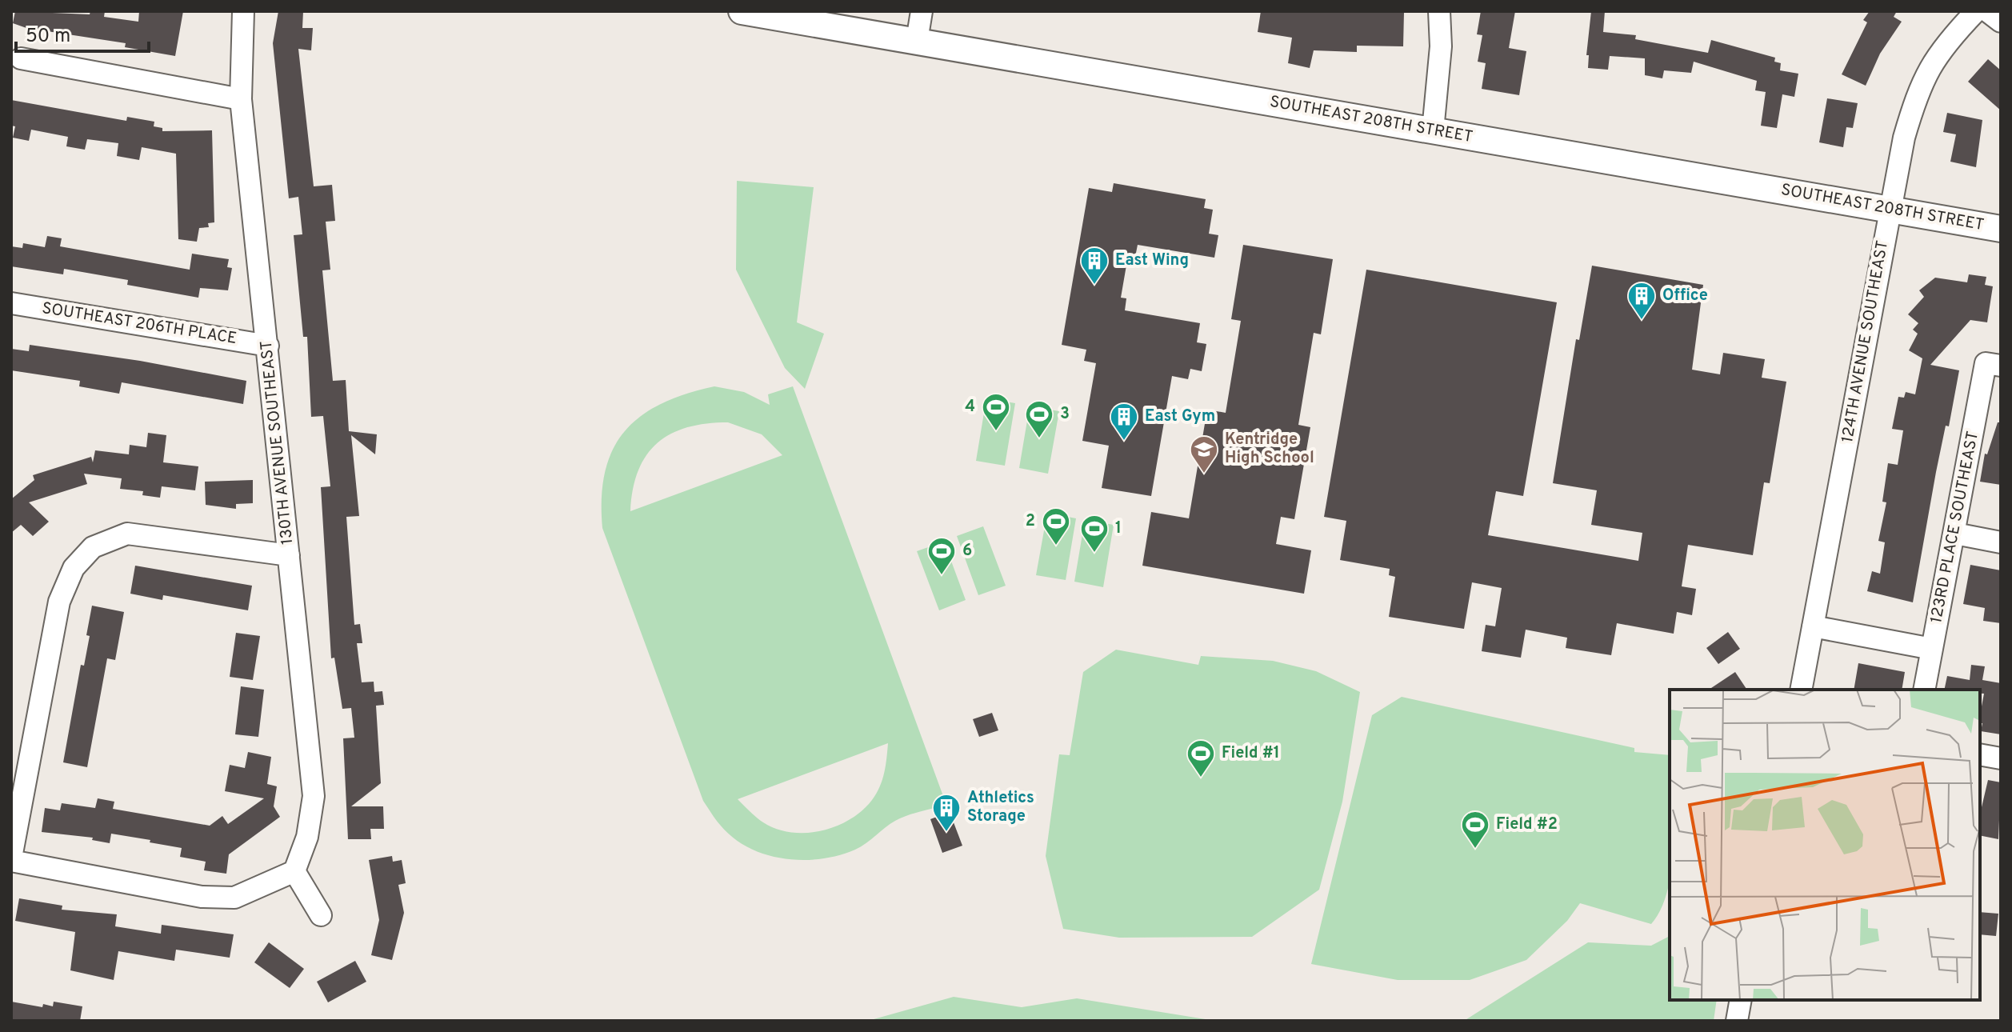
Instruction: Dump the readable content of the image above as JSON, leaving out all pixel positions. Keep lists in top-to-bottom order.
{
  "streets": {
    "main road": ["SOUTHEAST 208TH STREET"],
    "street": [
      "SOUTHEAST 206TH PLACE",
      "124TH AVENUE SOUTHEAST",
      "130TH AVENUE SOUTHEAST",
      "123RD PLACE SOUTHEAST"
    ]
  },
  "crossings": [
    ["SOUTHEAST 208TH STREET", "124TH AVENUE SOUTHEAST"],
    ["SOUTHEAST 206TH PLACE", "130TH AVENUE SOUTHEAST"]
  ],
  "places": {
    "building": [
      "East Wing",
      "Office",
      "East Gym",
      "Athletics Storage"
    ],
    "sports": [
      "4",
      "3",
      "2",
      "1",
      "6",
      "Field #1",
      "Field #2"
    ],
    "school or university": ["Kentridge High School"]
  },
  "scale_bar": "50 m"
}
